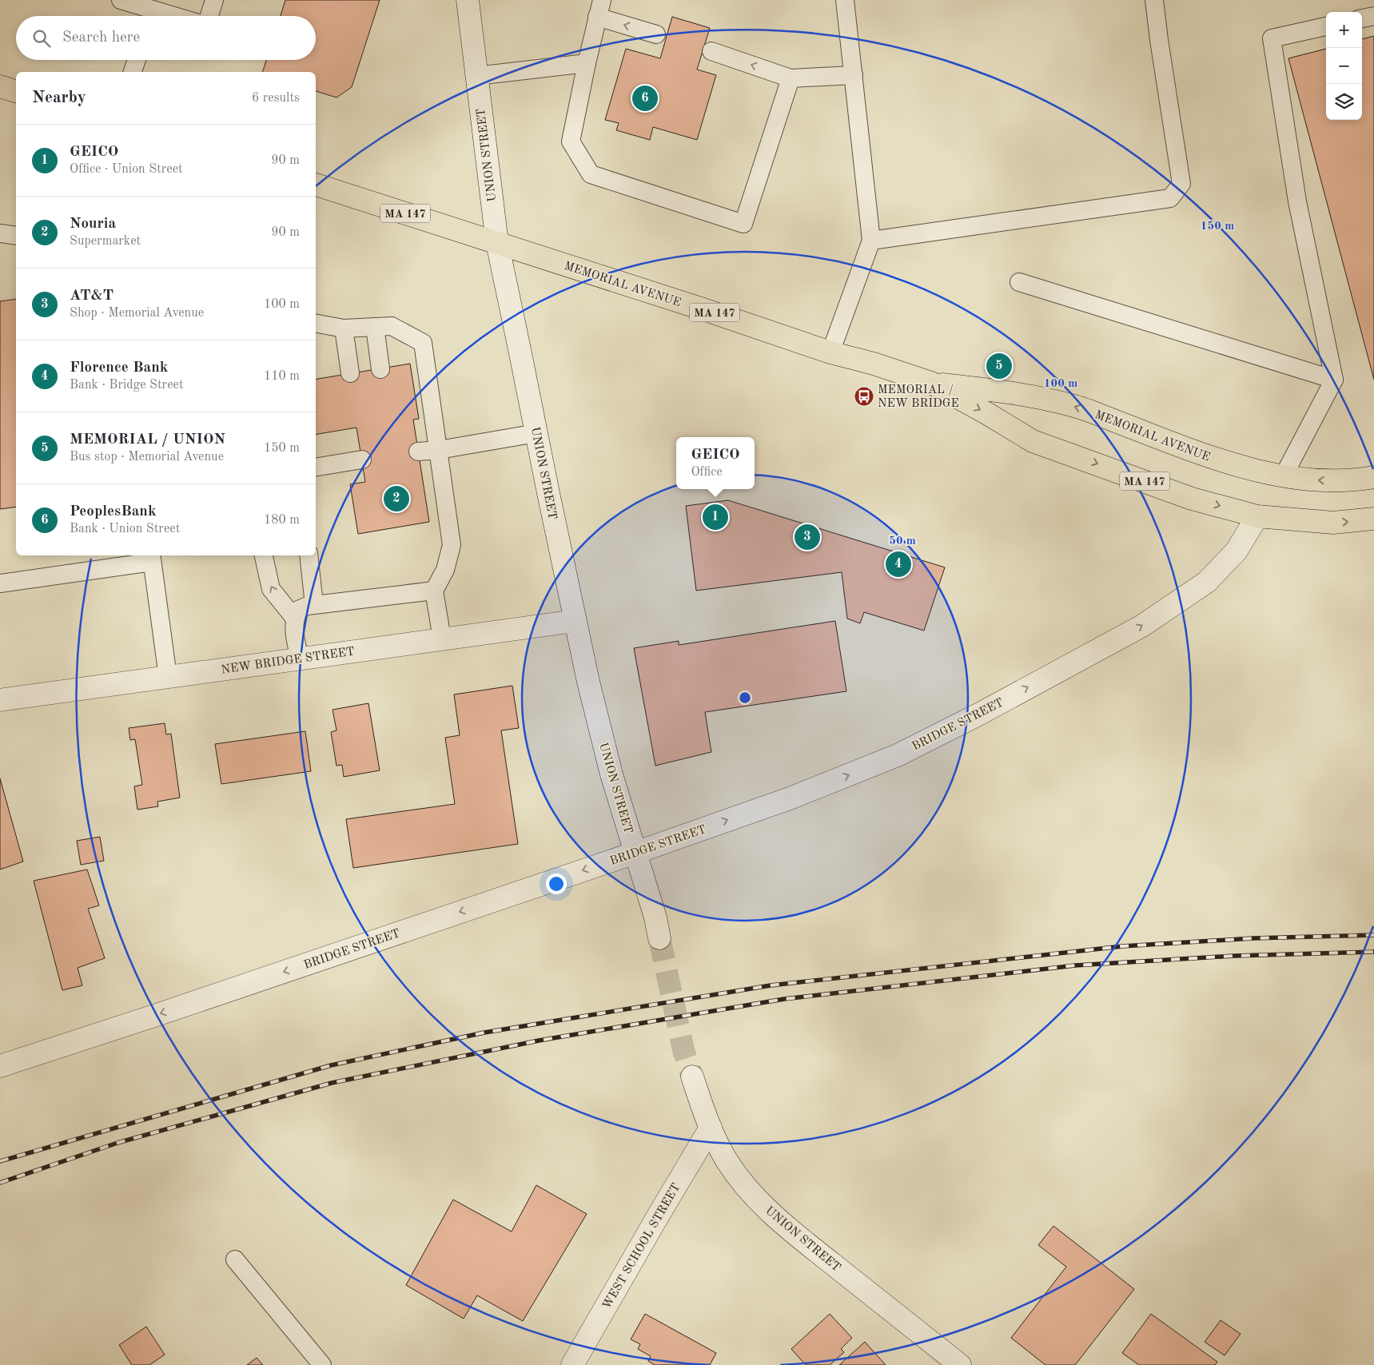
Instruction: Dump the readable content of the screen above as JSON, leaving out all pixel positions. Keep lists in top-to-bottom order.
{
  "streets": {
    "main road": ["MA 147", "MEMORIAL AVENUE"],
    "street": [
      "UNION STREET",
      "NEW BRIDGE STREET",
      "BRIDGE STREET",
      "WEST SCHOOL STREET"
    ]
  },
  "crossings": [
    ["UNION STREET", "MEMORIAL AVENUE"],
    ["UNION STREET", "NEW BRIDGE STREET"],
    ["UNION STREET", "BRIDGE STREET"],
    ["UNION STREET", "WEST SCHOOL STREET"],
    ["MEMORIAL AVENUE", "BRIDGE STREET"]
  ],
  "places": {
    "bus stop": ["MEMORIAL / NEW BRIDGE"]
  },
  "page": {
    "map_buttons": ["+", "−"],
    "search": "Search here",
    "heading": ["Nearby", "6 results"],
    "pins": [
      "6",
      "5",
      "2",
      "1",
      "3",
      "4"
    ],
    "list": [
      {
        "mark": "1",
        "name": "GEICO",
        "note": "Office · Union Street",
        "value": "90 m"
      },
      {
        "mark": "2",
        "name": "Nouria",
        "note": "Supermarket",
        "value": "90 m"
      },
      {
        "mark": "3",
        "name": "AT&T",
        "note": "Shop · Memorial Avenue",
        "value": "100 m"
      },
      {
        "mark": "4",
        "name": "Florence Bank",
        "note": "Bank · Bridge Street",
        "value": "110 m"
      },
      {
        "mark": "5",
        "name": "MEMORIAL / UNION",
        "note": "Bus stop · Memorial Avenue",
        "value": "150 m"
      },
      {
        "mark": "6",
        "name": "PeoplesBank",
        "note": "Bank · Union Street",
        "value": "180 m"
      }
    ],
    "popup": ["GEICO", "Office"]
  },
  "rings": ["150 m", "100 m", "50 m"]
}
